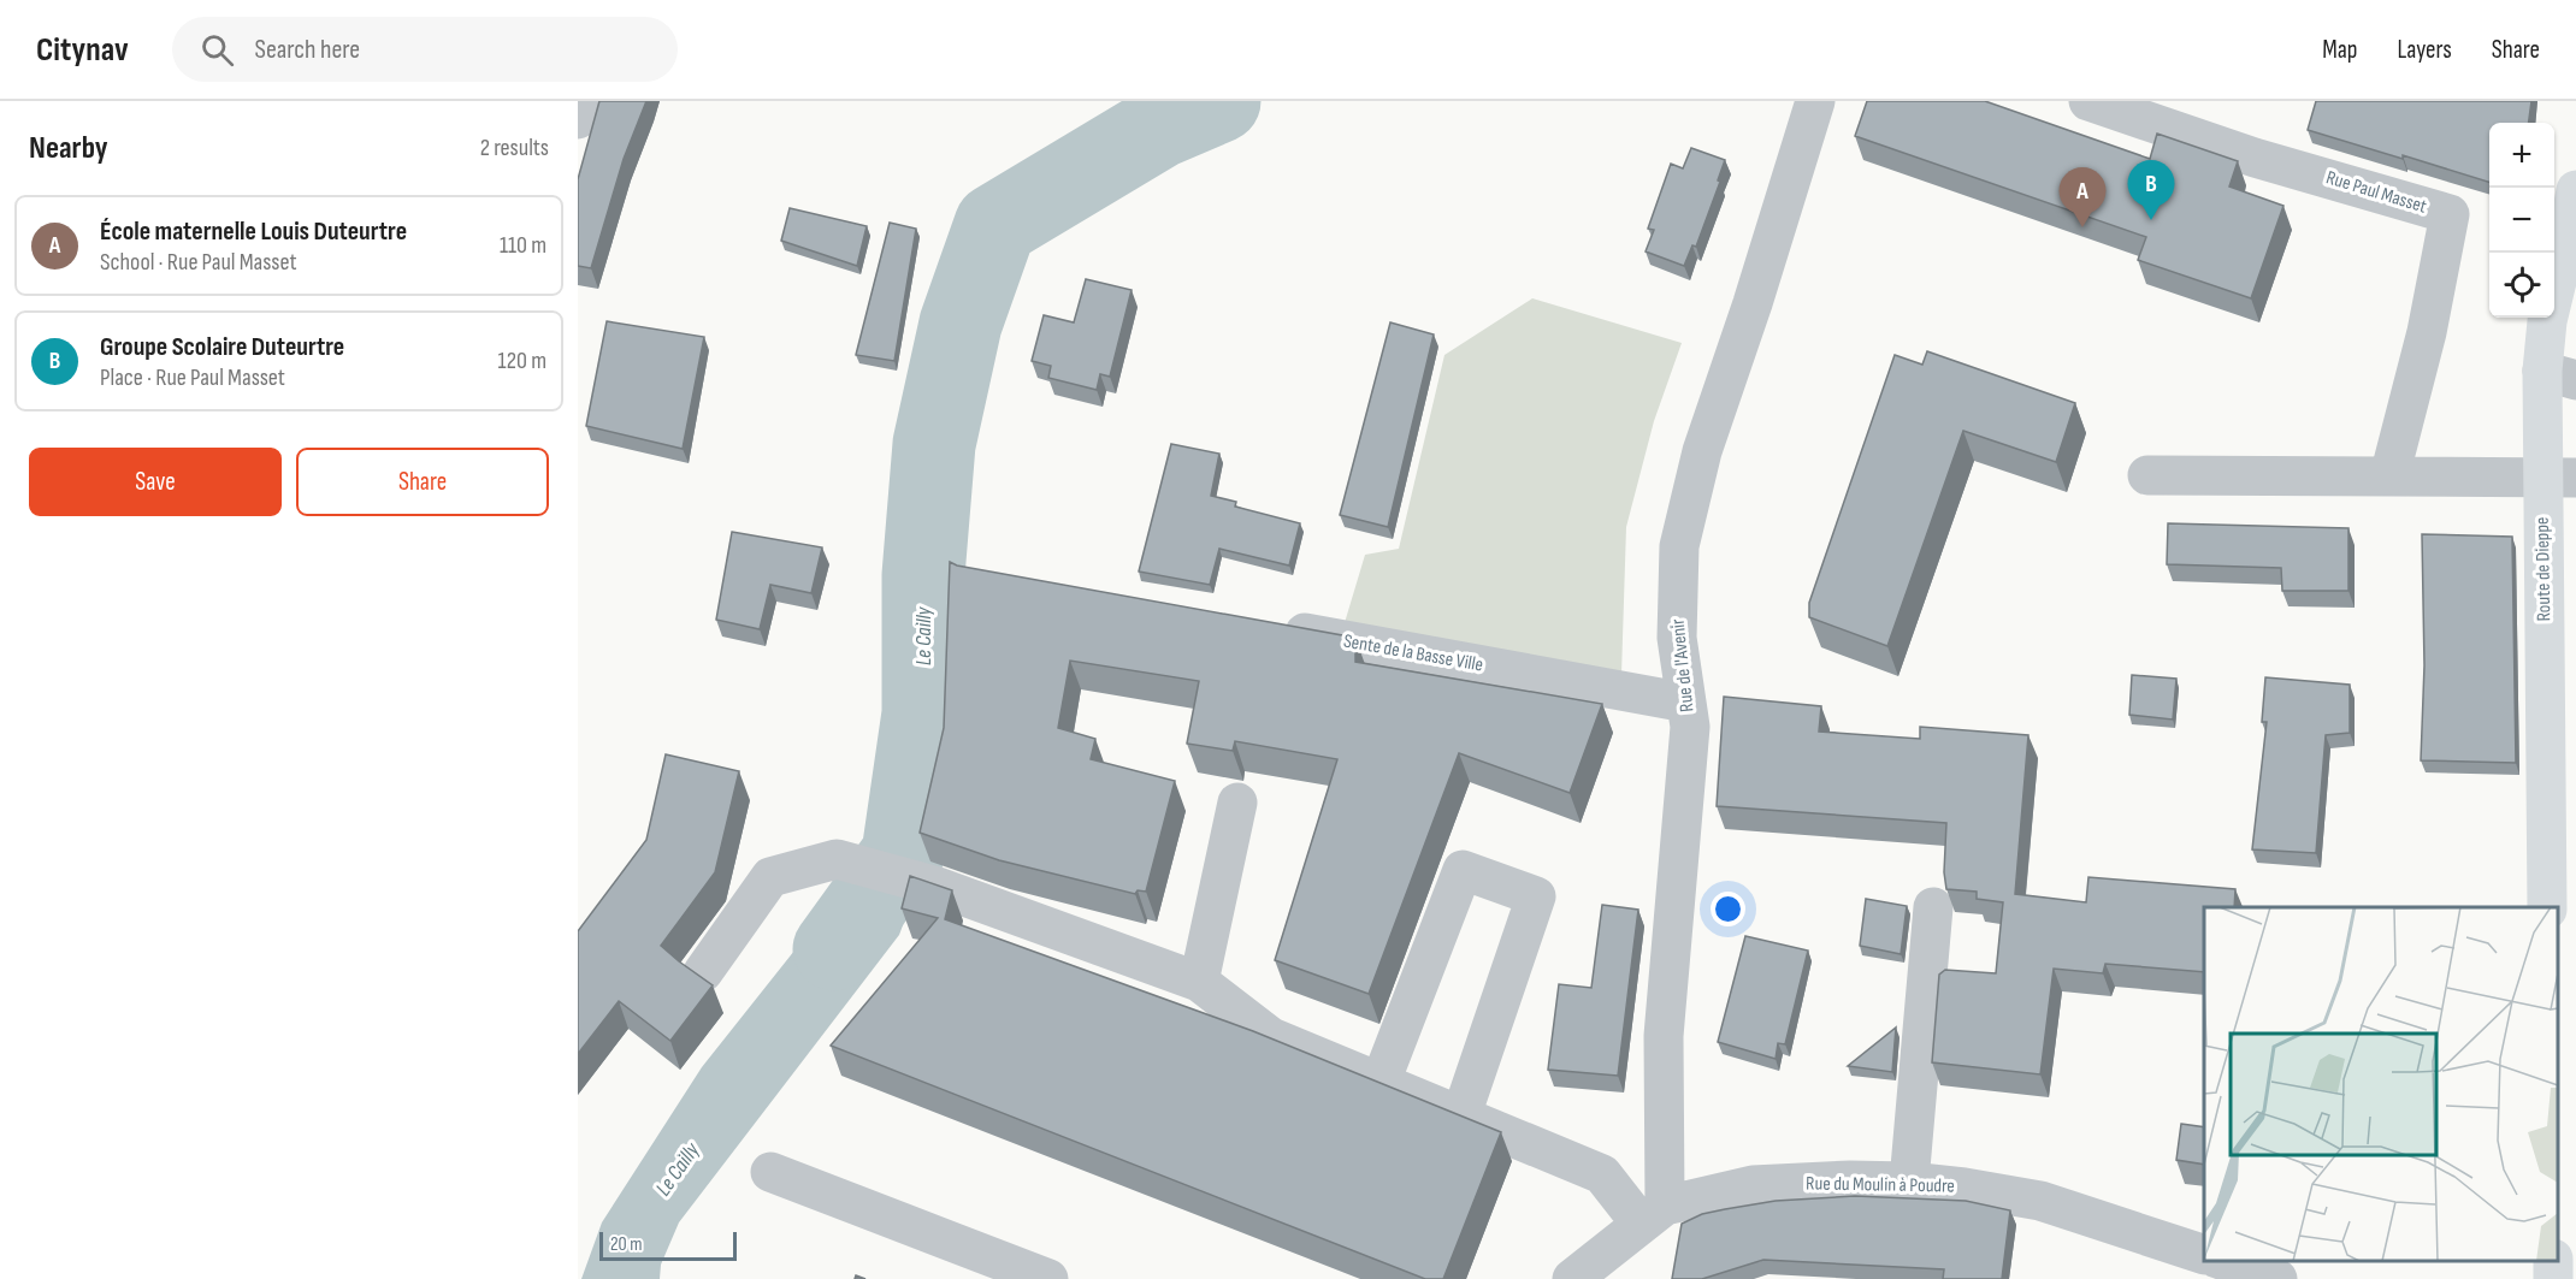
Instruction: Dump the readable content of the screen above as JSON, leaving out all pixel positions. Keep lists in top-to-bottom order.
{
  "streets": {
    "main road": ["Route de Dieppe"],
    "street": [
      "Rue Paul Masset",
      "Sente de la Basse Ville",
      "Rue de l'Avenir",
      "Rue du Moulin à Poudre"
    ]
  },
  "crossings": [
    ["Sente de la Basse Ville", "Rue de l'Avenir"],
    ["Rue de l'Avenir", "Rue du Moulin à Poudre"]
  ],
  "water": ["Le Cailly"],
  "scale_bar": "20 m",
  "page": {
    "header": "Citynav",
    "search": "Search here",
    "nav": ["Map", "Layers", "Share"],
    "heading": ["Nearby", "2 results"],
    "map_buttons": ["+", "−"],
    "pins": ["B", "A"],
    "list": [
      {
        "mark": "A",
        "name": "École maternelle Louis Duteurtre",
        "note": "School · Rue Paul Masset",
        "value": "110 m"
      },
      {
        "mark": "B",
        "name": "Groupe Scolaire Duteurtre",
        "note": "Place · Rue Paul Masset",
        "value": "120 m"
      }
    ],
    "buttons": ["Save", "Share"],
    "scale": "20 m"
  }
}
